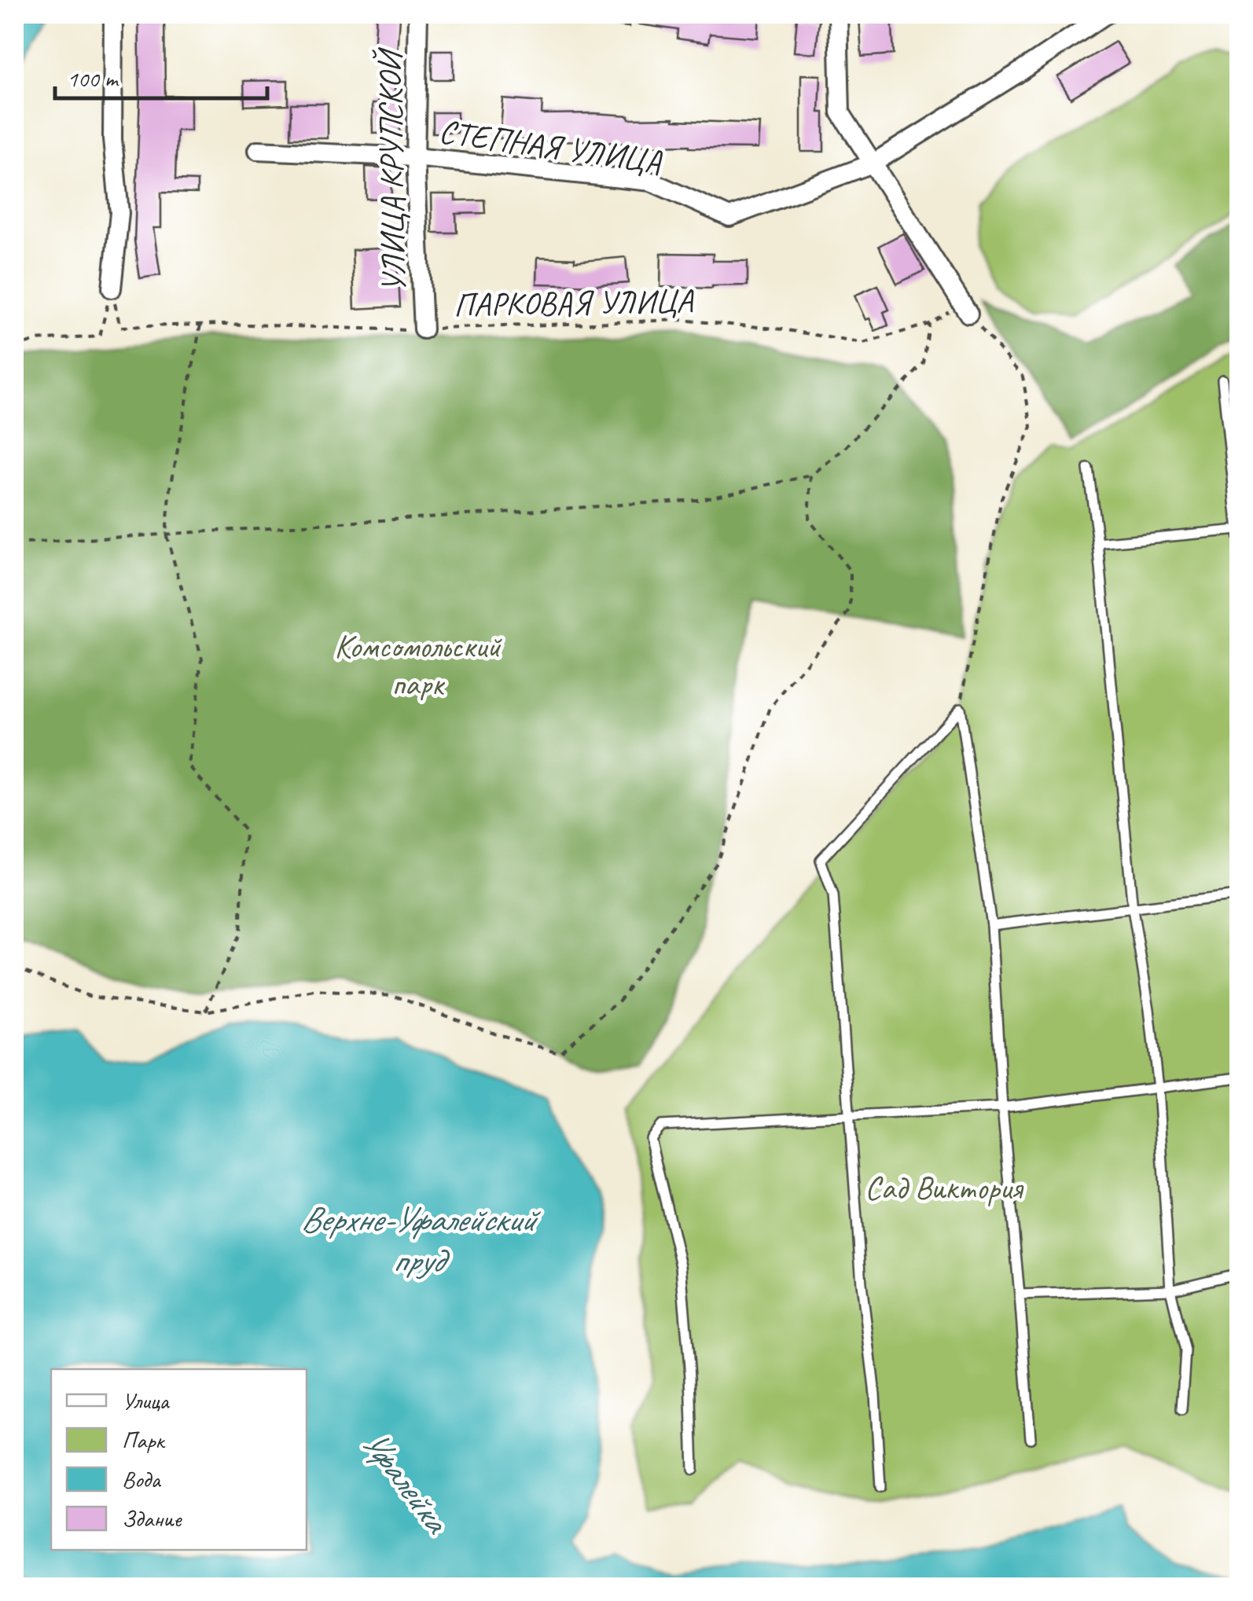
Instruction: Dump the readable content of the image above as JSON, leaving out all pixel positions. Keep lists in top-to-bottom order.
{
  "streets": {
    "street": ["СТЕПНАЯ УЛИЦА", "УЛИЦА КРУПСКОЙ"],
    "path": ["ПАРКОВАЯ УЛИЦА"]
  },
  "crossings": [
    ["СТЕПНАЯ УЛИЦА", "УЛИЦА КРУПСКОЙ"],
    ["УЛИЦА КРУПСКОЙ", "ПАРКОВАЯ УЛИЦА"]
  ],
  "water": ["Верхне-Уфалейский пруд", "Уфалейка"],
  "parks": ["Комсомольский парк", "Сад Виктория"],
  "legend": [
    "Улица",
    "Парк",
    "Вода",
    "Здание"
  ],
  "scale_bar": "100 m"
}
